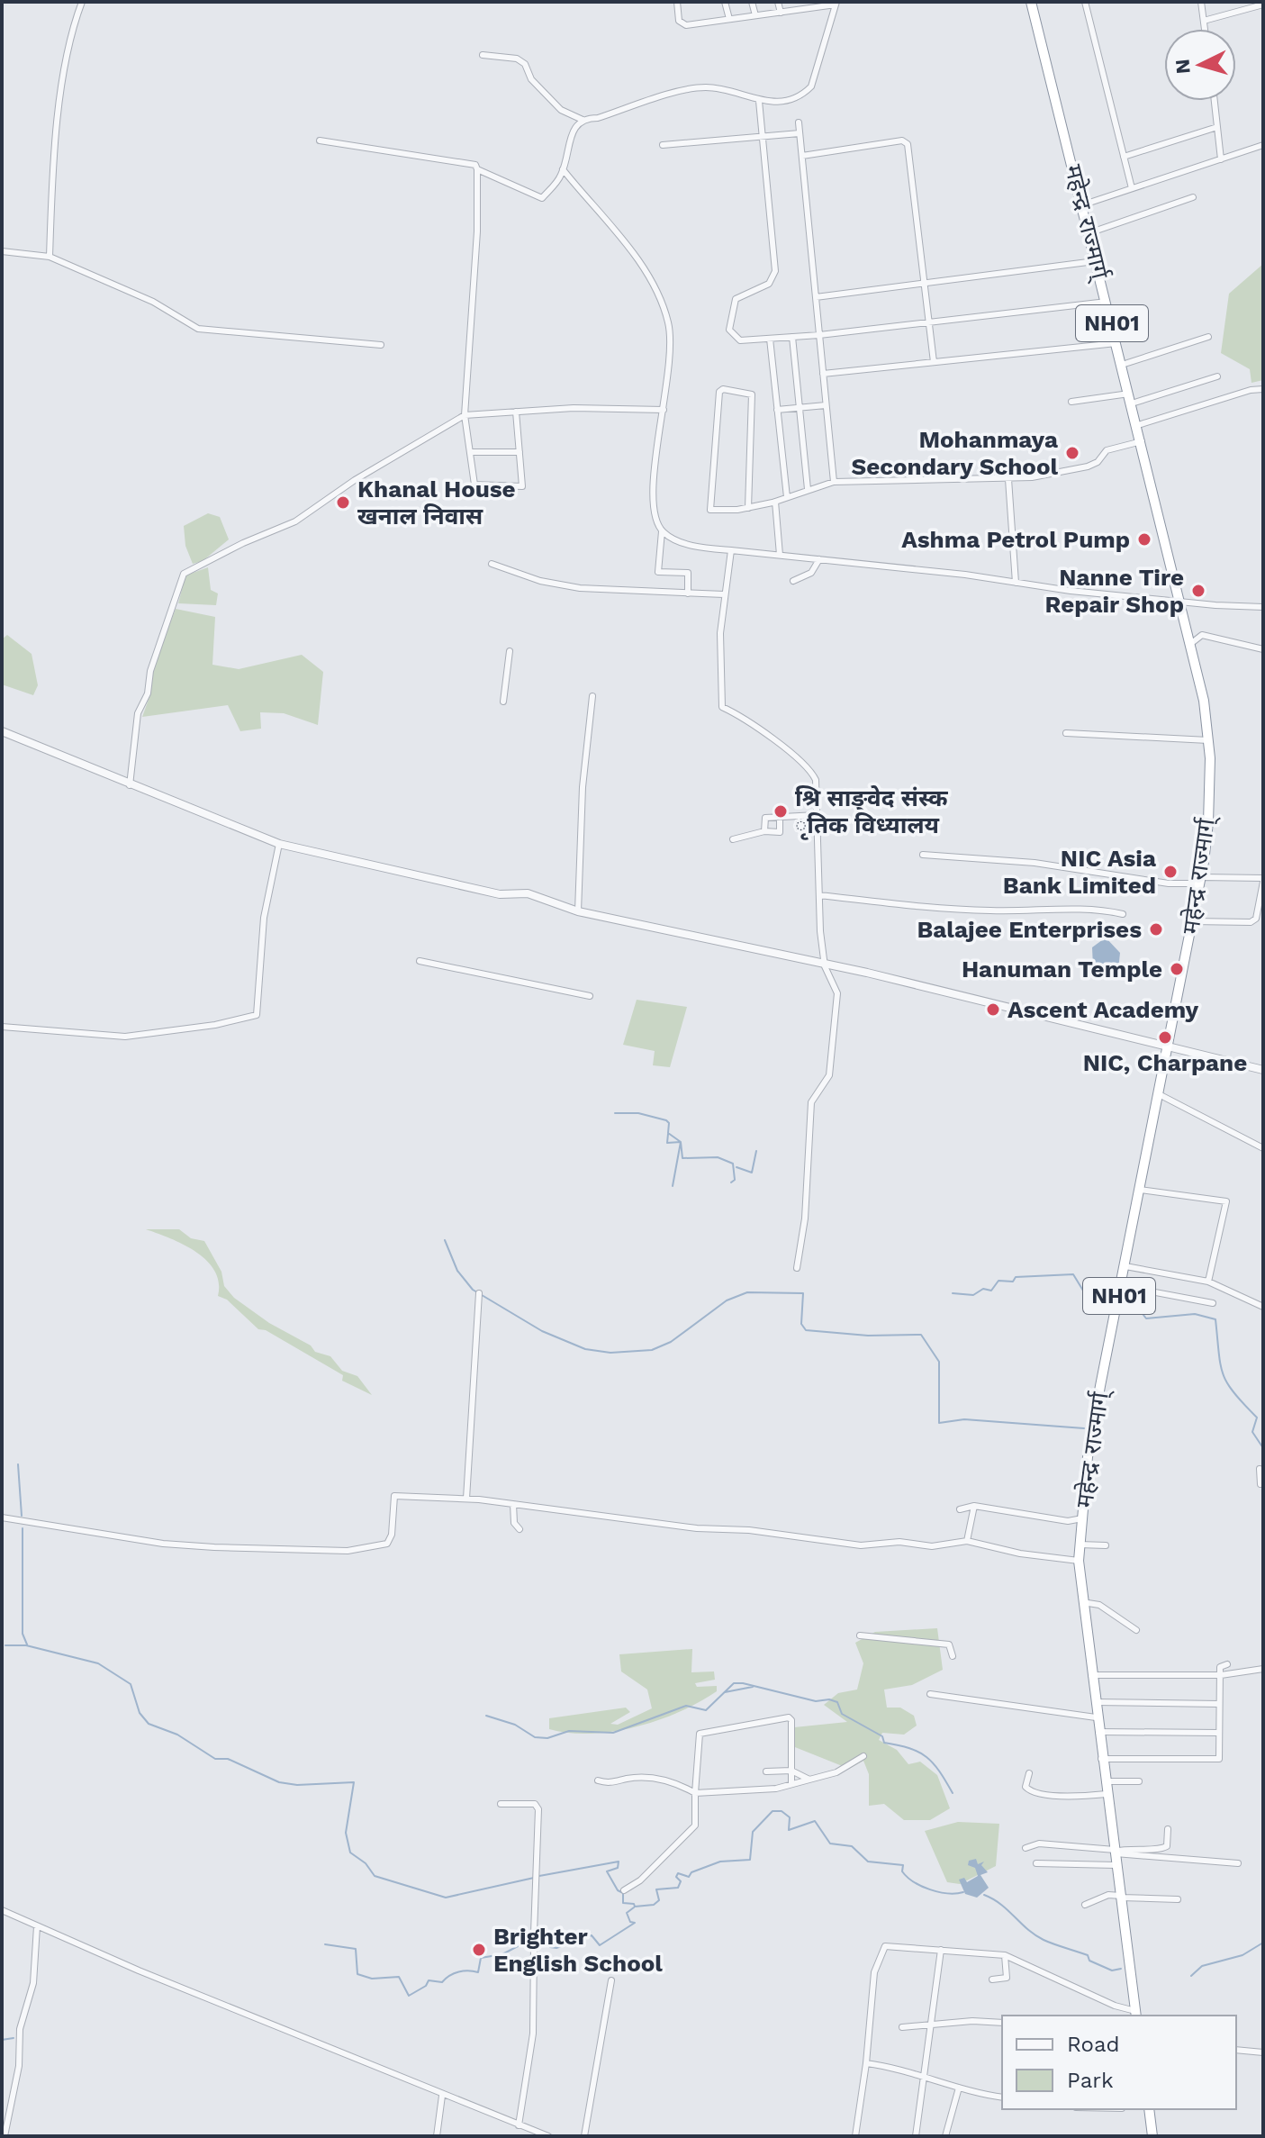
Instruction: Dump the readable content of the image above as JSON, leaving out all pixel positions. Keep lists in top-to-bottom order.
{
  "streets": {
    "highway": ["महेन्द्र राज्मार्ग्", "NH01"]
  },
  "places": [
    "Mohanmaya Secondary School",
    "Khanal House खनाल निवास",
    "Ashma Petrol Pump",
    "Nanne Tire Repair Shop",
    "श्रि साङ्वेद संस्क ृतिक विध्यालय",
    "NIC Asia Bank Limited",
    "Balajee Enterprises",
    "Hanuman Temple",
    "Ascent Academy",
    "NIC, Charpane",
    "Brighter English School"
  ],
  "legend": ["Road", "Park"],
  "north": "left"
}
